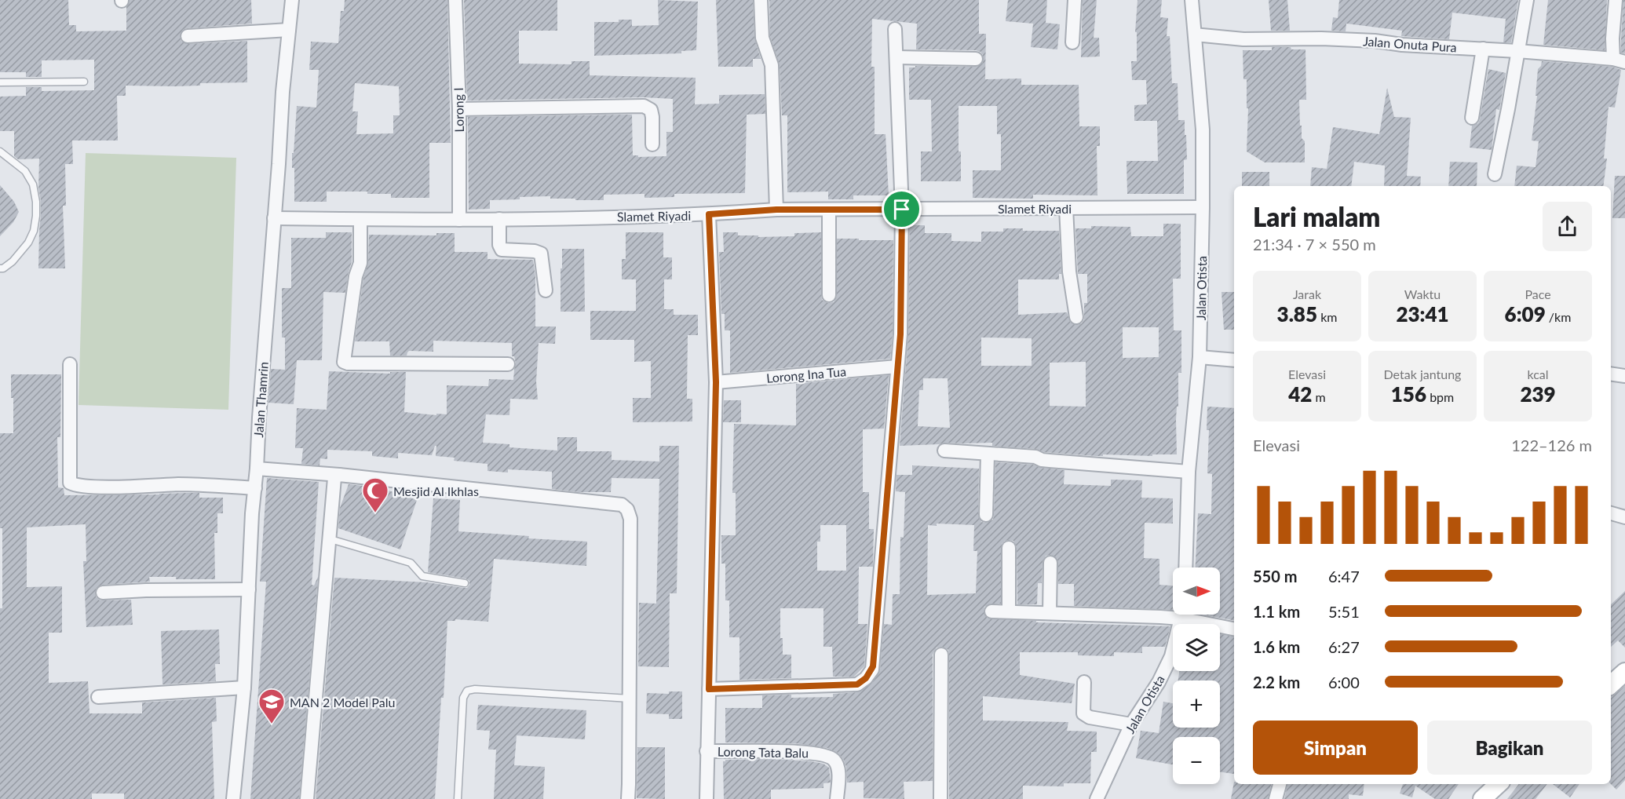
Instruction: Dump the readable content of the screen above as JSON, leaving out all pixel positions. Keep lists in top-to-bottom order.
{
  "streets": {
    "street": [
      "Jalan Onuta Pura",
      "Lorong I",
      "Slamet Riyadi",
      "Jalan Otista",
      "Lorong Ina Tua",
      "Jalan Thamrin",
      "Lorong Tata Balu"
    ]
  },
  "crossings": [
    ["Jalan Onuta Pura", "Jalan Otista"],
    ["Lorong I", "Slamet Riyadi"],
    ["Slamet Riyadi", "Jalan Otista"],
    ["Slamet Riyadi", "Jalan Thamrin"]
  ],
  "places": {
    "mosque": ["Mesjid Al Ikhlas"],
    "school or university": ["MAN 2 Model Palu"]
  },
  "north": "right",
  "page": {
    "heading": ["Lari malam", "21:34 · 7 × 550 m"],
    "stats": [
      ["Jarak", "3.85 km"],
      ["Waktu", "23:41"],
      ["Pace", "6:09 /km"],
      ["Elevasi", "42 m"],
      ["Detak jantung", "156 bpm"],
      ["kcal", "239"]
    ],
    "chart": ["Elevasi", "122–126 m"],
    "list": [
      {
        "name": "550 m",
        "note": "6:47"
      },
      {
        "name": "1.1 km",
        "note": "5:51"
      },
      {
        "name": "1.6 km",
        "note": "6:27"
      },
      {
        "name": "2.2 km",
        "note": "6:00"
      }
    ],
    "map_buttons": ["+", "−"],
    "buttons": ["Simpan", "Bagikan"]
  }
}
